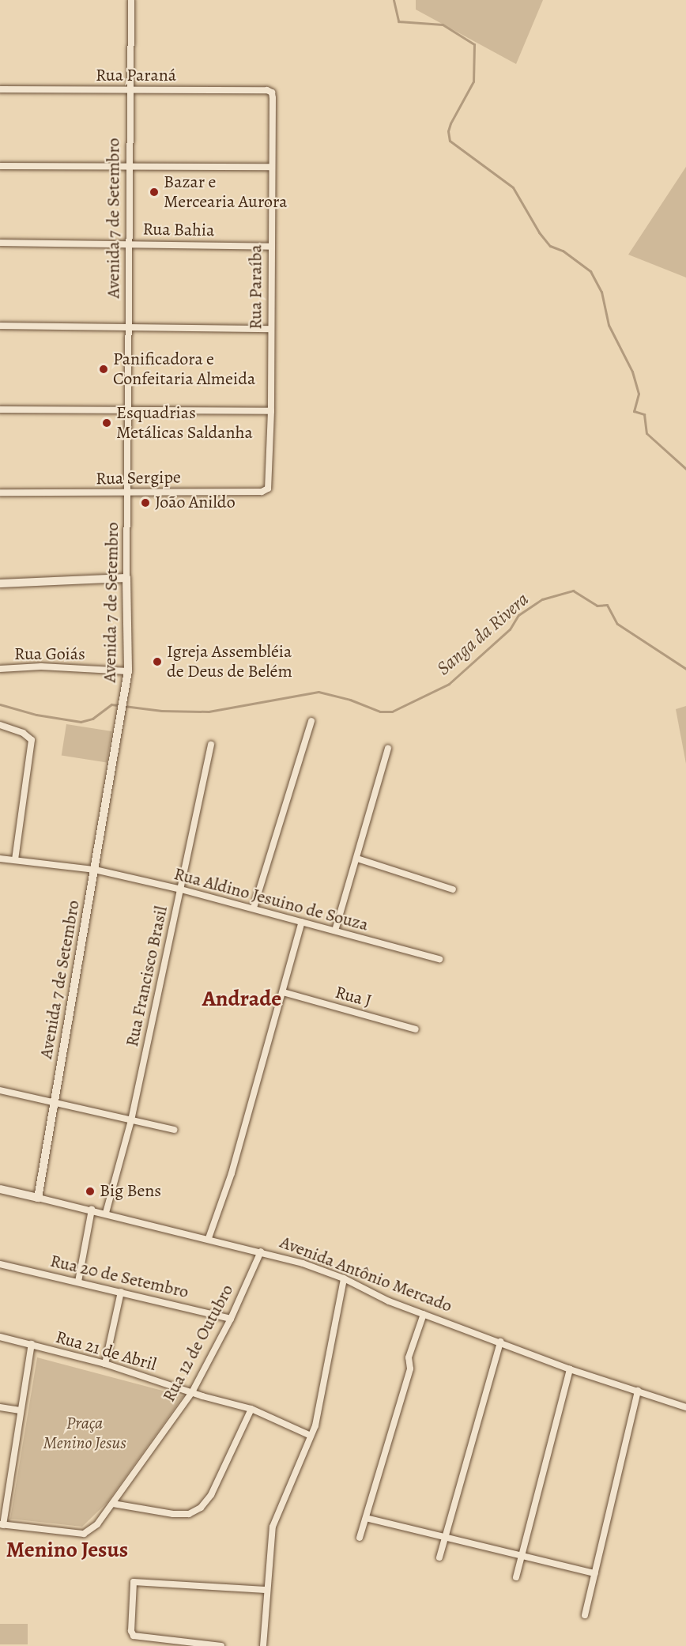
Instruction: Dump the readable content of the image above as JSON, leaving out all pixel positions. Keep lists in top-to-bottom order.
{
  "streets": {
    "street": [
      "Rua Paraná",
      "Avenida 7 de Setembro",
      "Rua Bahia",
      "Rua Paraíba",
      "Rua Sergipe",
      "Rua Goiás",
      "Rua Aldino Jesuino de Souza",
      "Rua Francisco Brasil",
      "Rua J",
      "Avenida Antônio Mercado",
      "Rua 20 de Setembro",
      "Rua 12 de Outubro",
      "Rua 21 de Abril"
    ]
  },
  "crossings": [
    ["Rua Paraná", "Avenida 7 de Setembro"],
    ["Rua Paraná", "Rua Paraíba"],
    ["Avenida 7 de Setembro", "Rua Bahia"],
    ["Avenida 7 de Setembro", "Rua Sergipe"],
    ["Avenida 7 de Setembro", "Rua Goiás"],
    ["Avenida 7 de Setembro", "Rua Aldino Jesuino de Souza"],
    ["Avenida 7 de Setembro", "Avenida Antônio Mercado"],
    ["Rua Bahia", "Rua Paraíba"],
    ["Rua Paraíba", "Rua Sergipe"],
    ["Rua Aldino Jesuino de Souza", "Rua Francisco Brasil"],
    ["Rua Francisco Brasil", "Avenida Antônio Mercado"],
    ["Avenida Antônio Mercado", "Rua 12 de Outubro"],
    ["Rua 20 de Setembro", "Rua 12 de Outubro"],
    ["Rua 12 de Outubro", "Rua 21 de Abril"]
  ],
  "districts": ["Andrade", "Menino Jesus"],
  "water": ["Sanga da Rivera"],
  "parks": ["Praça Menino Jesus"],
  "places": [
    "Bazar e Mercearia Aurora",
    "Panificadora e Confeitaria Almeida",
    "Esquadrias Metálicas Saldanha",
    "João Anildo",
    "Igreja Assembléia de Deus de Belém",
    "Big Bens"
  ]
}
